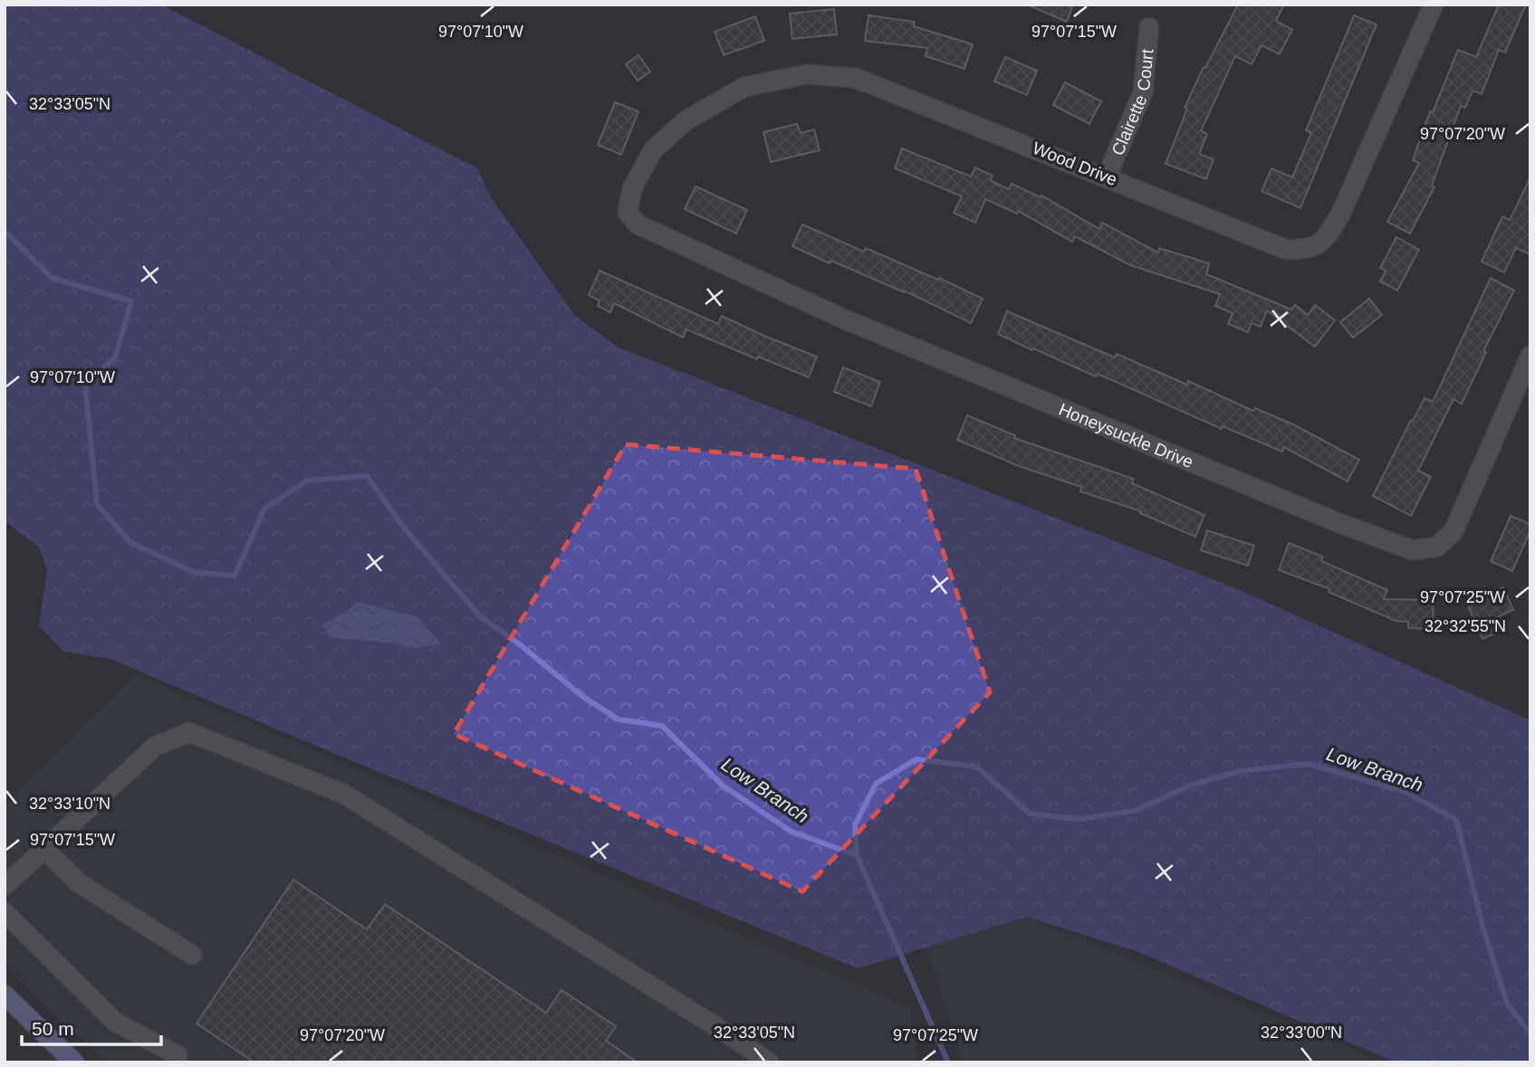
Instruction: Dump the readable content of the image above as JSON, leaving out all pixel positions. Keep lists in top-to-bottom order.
{
  "streets": {
    "street": ["Clairette Court", "Wood Drive", "Honeysuckle Drive"]
  },
  "crossings": [
    ["Clairette Court", "Wood Drive"],
    ["Wood Drive", "Honeysuckle Drive"]
  ],
  "water": ["Low Branch"],
  "scale_bar": "50 m",
  "coordinates": [
    "97°07'10\"W",
    "97°07'15\"W",
    "32°33'05\"N",
    "97°07'20\"W",
    "97°07'25\"W",
    "32°32'55\"N",
    "32°33'10\"N",
    "32°33'00\"N"
  ]
}
